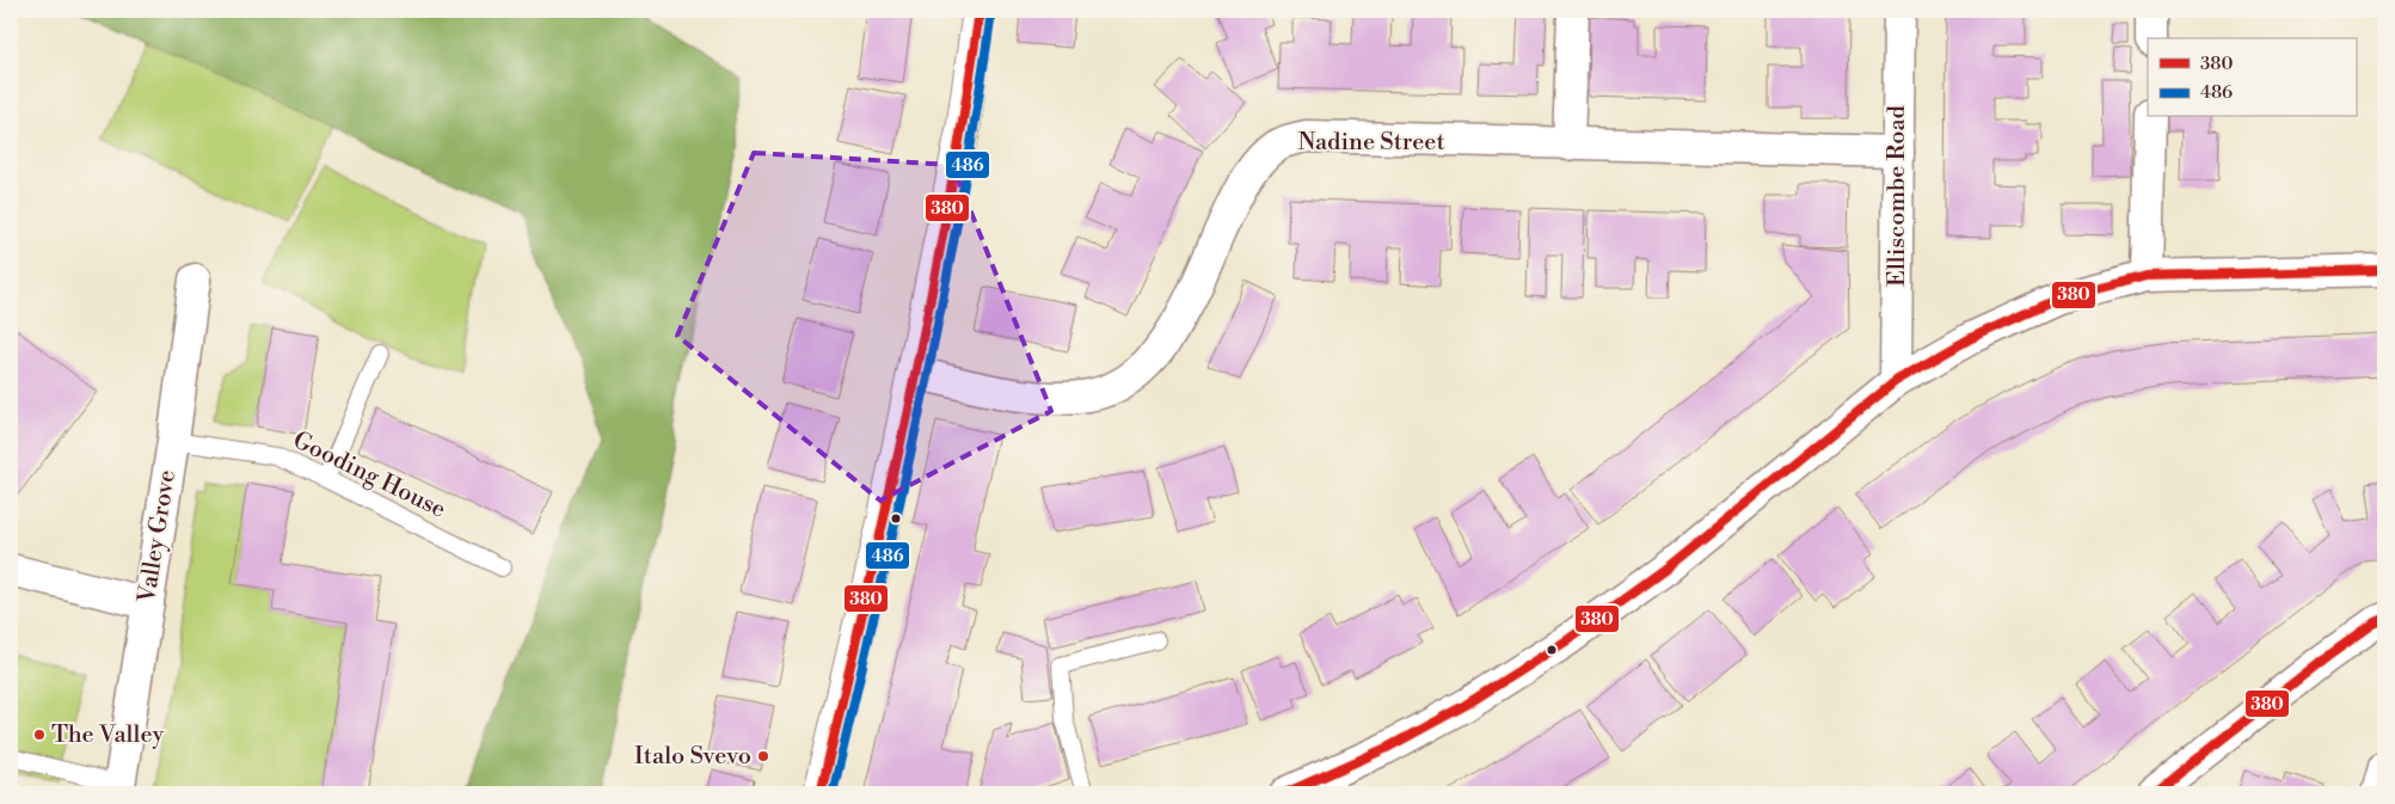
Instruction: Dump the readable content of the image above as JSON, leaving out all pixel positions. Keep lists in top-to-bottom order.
{
  "streets": {
    "street": ["Nadine Street", "Elliscombe Road", "Valley Grove"],
    "lane": ["Gooding House"]
  },
  "crossings": [
    ["Nadine Street", "Elliscombe Road"],
    ["Gooding House", "Valley Grove"]
  ],
  "places": ["The Valley", "Italo Svevo"],
  "lines": ["transit line 380", "transit line 486"],
  "legend": ["380", "486"]
}
